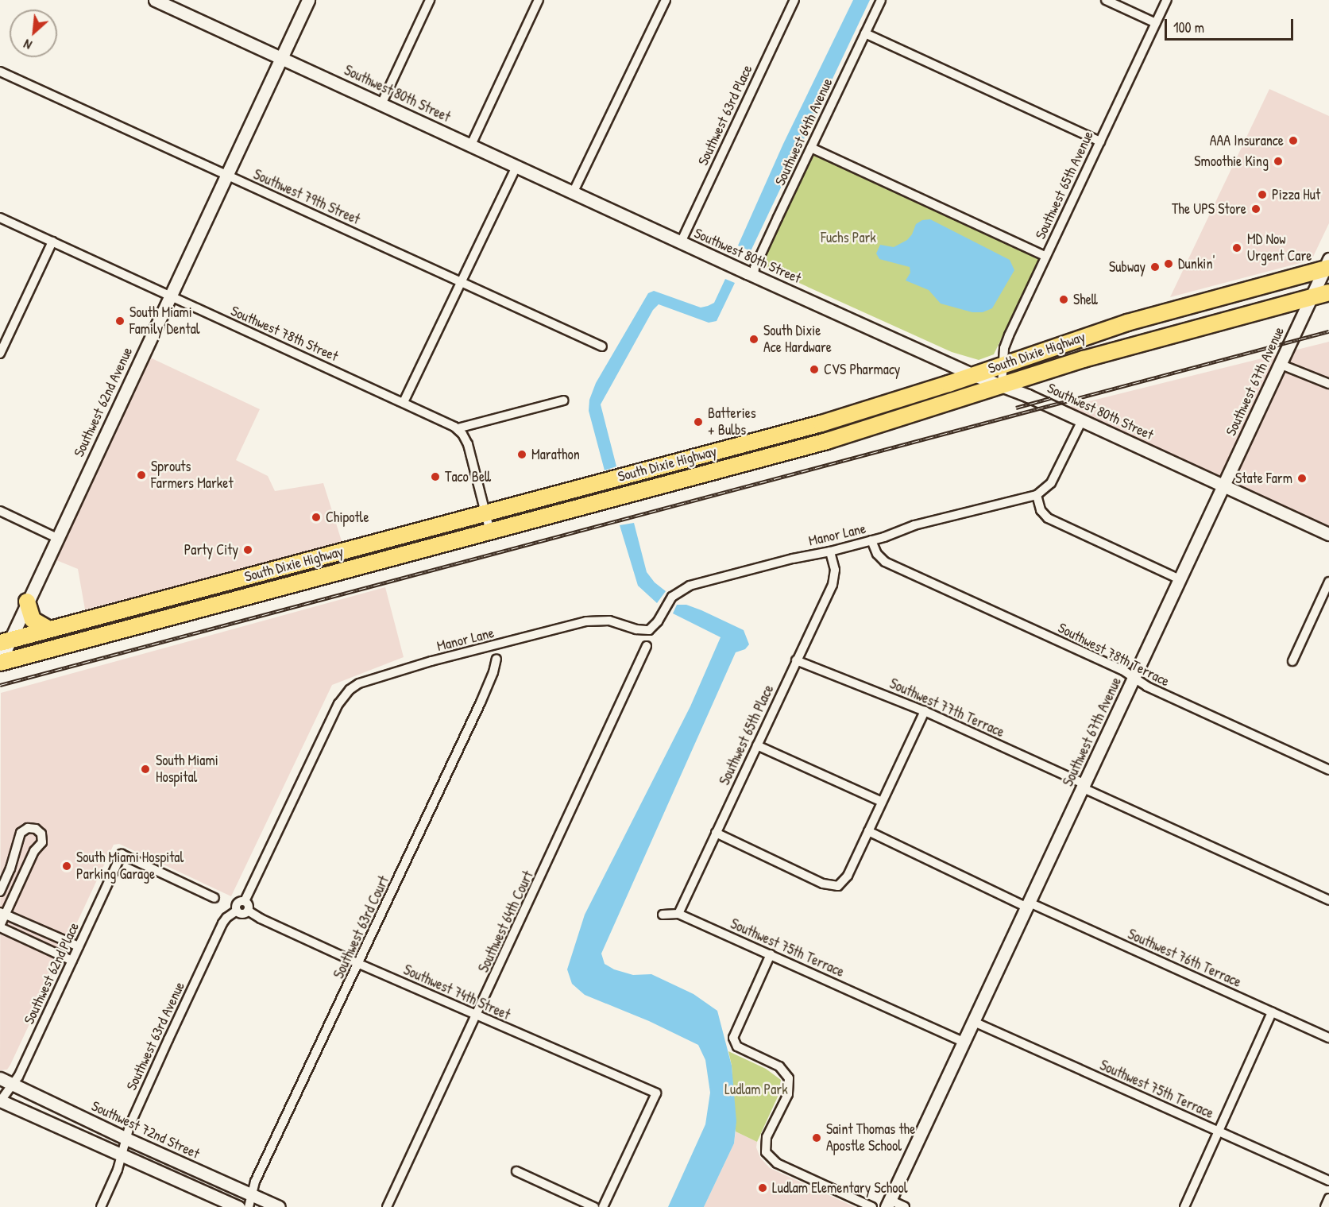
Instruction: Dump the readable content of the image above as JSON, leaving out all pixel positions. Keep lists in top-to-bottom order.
{
  "streets": {
    "highway": ["South Dixie Highway"],
    "street": [
      "Southwest 80th Street",
      "Southwest 63rd Place",
      "Southwest 64th Avenue",
      "Southwest 65th Avenue",
      "Southwest 79th Street",
      "Southwest 78th Street",
      "Southwest 67th Avenue",
      "Southwest 62nd Avenue",
      "Manor Lane",
      "Southwest 78th Terrace",
      "Southwest 77th Terrace",
      "Southwest 65th Place",
      "Southwest 64th Court",
      "Southwest 63rd Court",
      "Southwest 75th Terrace",
      "Southwest 76th Terrace",
      "Southwest 62nd Place",
      "Southwest 74th Street",
      "Southwest 63rd Avenue",
      "Southwest 72nd Street"
    ]
  },
  "crossings": [
    ["Southwest 80th Street", "Southwest 63rd Place"],
    ["Southwest 80th Street", "Southwest 64th Avenue"],
    ["Southwest 80th Street", "Southwest 65th Avenue"],
    ["Southwest 80th Street", "South Dixie Highway"],
    ["Southwest 80th Street", "Southwest 67th Avenue"],
    ["Southwest 80th Street", "Southwest 62nd Avenue"],
    ["Southwest 65th Avenue", "South Dixie Highway"],
    ["Southwest 79th Street", "Southwest 62nd Avenue"],
    ["Southwest 78th Street", "Southwest 62nd Avenue"],
    ["South Dixie Highway", "Southwest 67th Avenue"],
    ["South Dixie Highway", "Southwest 62nd Avenue"],
    ["Southwest 67th Avenue", "Southwest 78th Terrace"],
    ["Southwest 67th Avenue", "Southwest 77th Terrace"],
    ["Southwest 67th Avenue", "Southwest 75th Terrace"],
    ["Southwest 67th Avenue", "Southwest 76th Terrace"],
    ["Manor Lane", "Southwest 78th Terrace"],
    ["Manor Lane", "Southwest 65th Place"],
    ["Manor Lane", "Southwest 63rd Avenue"],
    ["Southwest 77th Terrace", "Southwest 65th Place"],
    ["Southwest 65th Place", "Southwest 75th Terrace"],
    ["Southwest 64th Court", "Southwest 74th Street"],
    ["Southwest 63rd Court", "Southwest 74th Street"],
    ["Southwest 63rd Court", "Southwest 72nd Street"],
    ["Southwest 62nd Place", "Southwest 72nd Street"],
    ["Southwest 74th Street", "Southwest 63rd Avenue"],
    ["Southwest 63rd Avenue", "Southwest 72nd Street"]
  ],
  "parks": ["Fuchs Park", "Ludlam Park"],
  "places": [
    "AAA Insurance",
    "Smoothie King",
    "Pizza Hut",
    "The UPS Store",
    "MD Now Urgent Care",
    "Dunkin'",
    "Subway",
    "Shell",
    "South Miami Family Dental",
    "South Dixie Ace Hardware",
    "CVS Pharmacy",
    "Batteries + Bulbs",
    "Marathon",
    "Sprouts Farmers Market",
    "Taco Bell",
    "State Farm",
    "Chipotle",
    "Party City",
    "South Miami Hospital",
    "South Miami Hospital Parking Garage",
    "Saint Thomas the Apostle School",
    "Ludlam Elementary School"
  ],
  "scale_bar": "100 m",
  "north": "bottom left"
}
